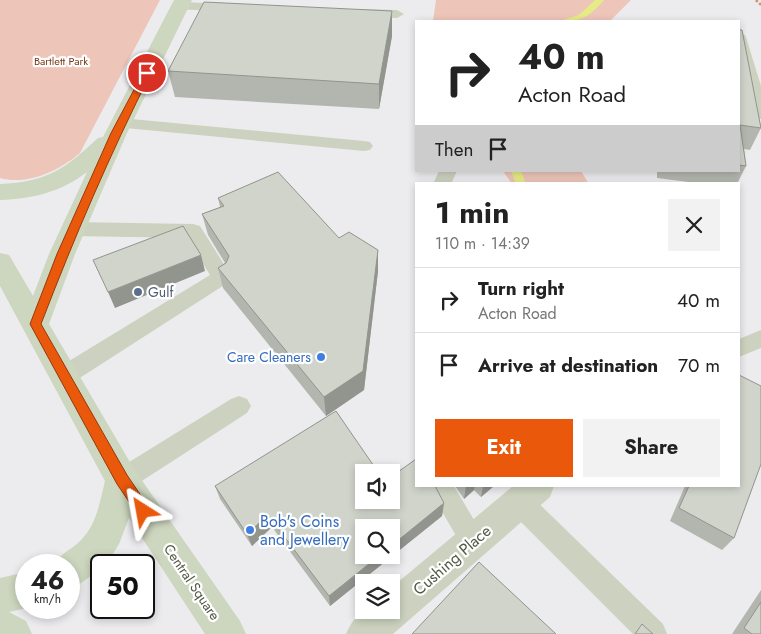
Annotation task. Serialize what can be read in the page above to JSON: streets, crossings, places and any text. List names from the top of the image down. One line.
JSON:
{"streets":{"main road":["Central Square"],"street":["Cushing Place"]},"parks":["Bartlett Park"],"places":["Gulf","Care Cleaners","Bob's Coins and Jewellery"],"page":{"turn":["40 m","Acton Road"],"then":"Then","heading":["1 min","110 m · 14:39"],"list":[{"name":"Turn right","note":"Acton Road","value":"40 m"},{"name":"Arrive at destination","value":"70 m"}],"buttons":["Exit","Share"],"speed":"46 km/h","limit":"50"}}
